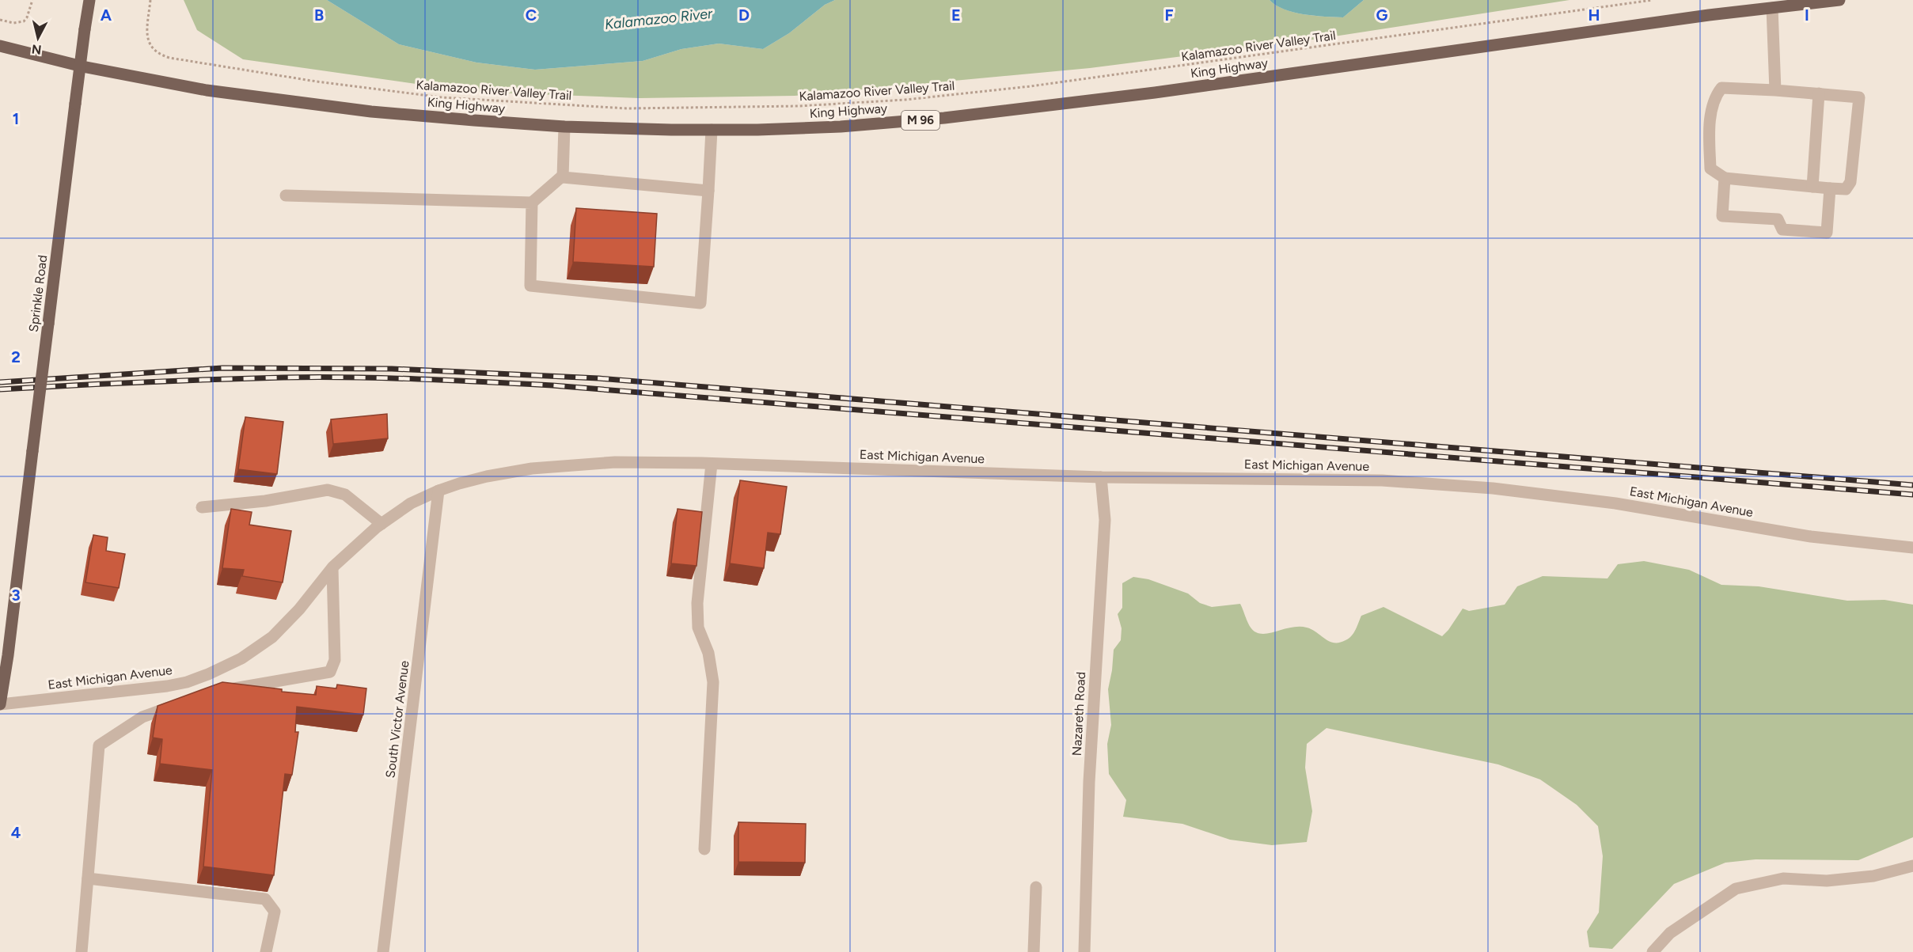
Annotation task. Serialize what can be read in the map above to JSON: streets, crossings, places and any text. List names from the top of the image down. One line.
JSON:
{"streets":{"main road":["King Highway","M 96","Sprinkle Road"],"street":["East Michigan Avenue","Nazareth Road","South Victor Avenue"],"path":["Kalamazoo River Valley Trail"]},"crossings":[["Sprinkle Road","East Michigan Avenue"],["East Michigan Avenue","Nazareth Road"],["East Michigan Avenue","South Victor Avenue"]],"water":["Kalamazoo River"],"north":"bottom","grid":{"columns":["A","B","C","D","E","F","G","H","I"],"rows":["1","2","3","4"]}}
